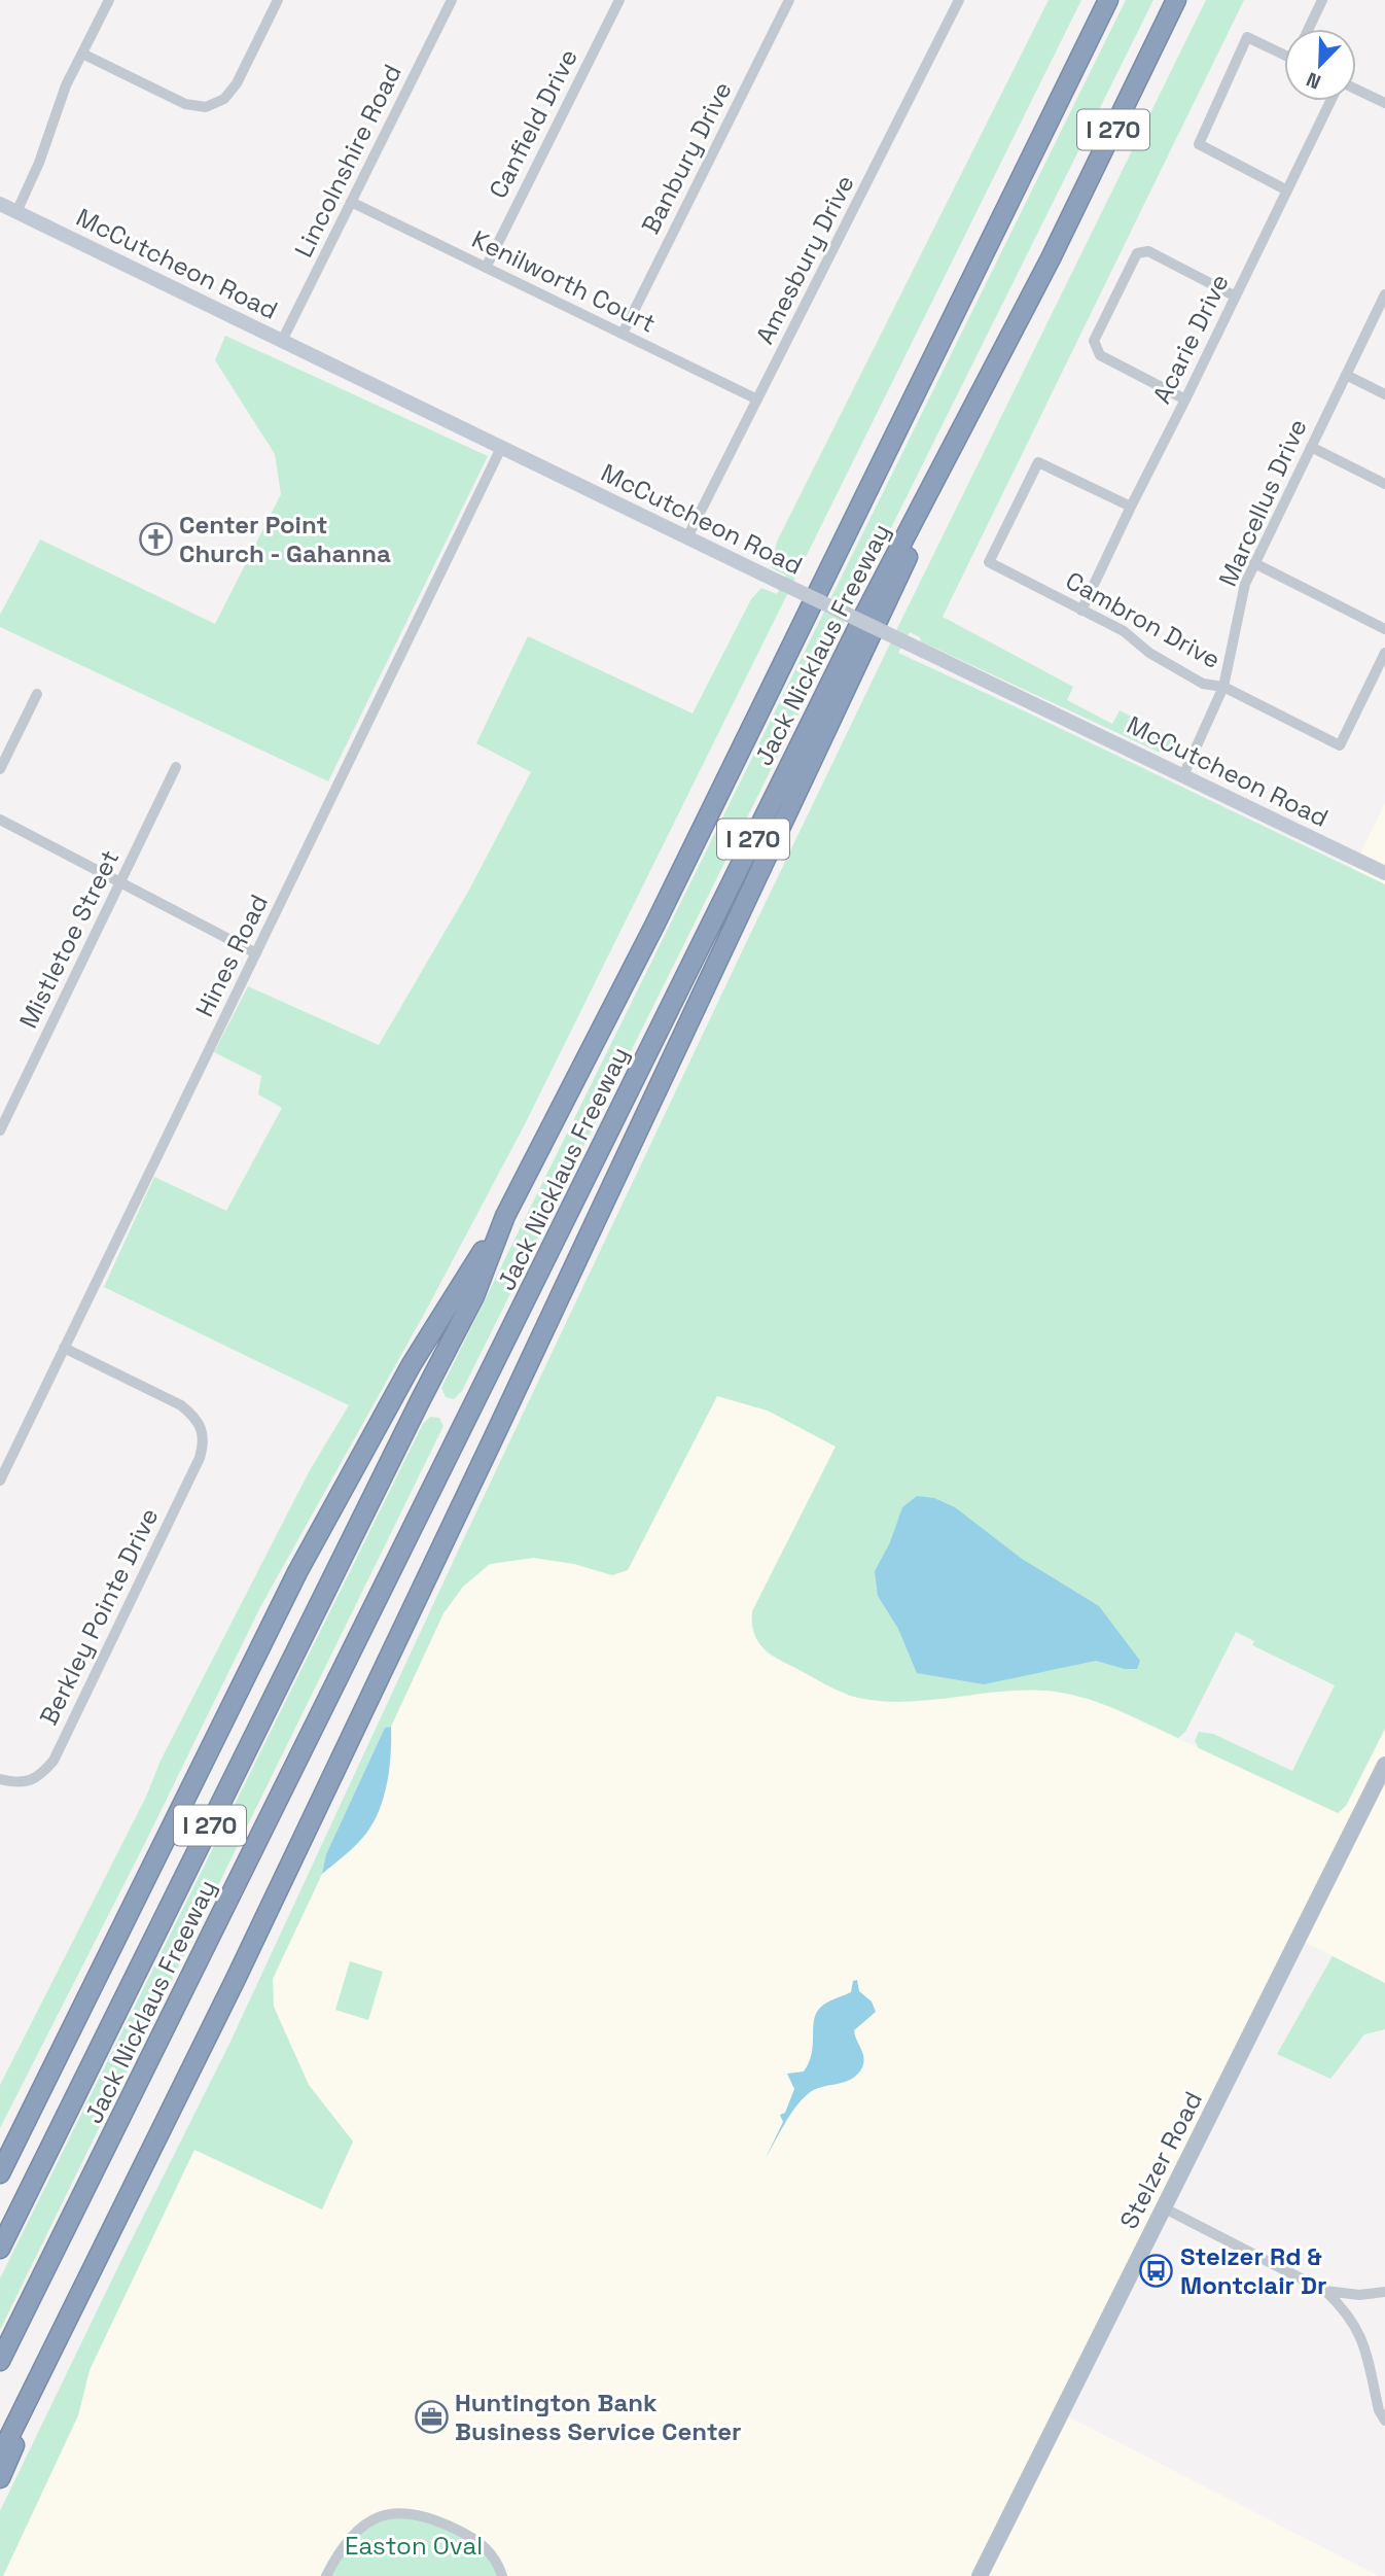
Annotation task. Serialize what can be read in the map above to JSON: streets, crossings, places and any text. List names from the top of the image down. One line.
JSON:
{"streets":{"highway":["I 270","Jack Nicklaus Freeway"],"main road":["McCutcheon Road","Stelzer Road"],"street":["Canfield Drive","Banbury Drive","Lincolnshire Road","Amesbury Drive","Kenilworth Court","Acarie Drive","Marcellus Drive","Cambron Drive","Mistletoe Street","Hines Road","Berkley Pointe Drive"]},"crossings":[["Canfield Drive","Kenilworth Court"],["Banbury Drive","Kenilworth Court"],["Lincolnshire Road","McCutcheon Road"],["Lincolnshire Road","Kenilworth Court"],["Amesbury Drive","McCutcheon Road"],["Amesbury Drive","Kenilworth Court"],["McCutcheon Road","Marcellus Drive"],["McCutcheon Road","Hines Road"],["Acarie Drive","Cambron Drive"],["Marcellus Drive","Cambron Drive"],["Hines Road","Berkley Pointe Drive"]],"parks":["Easton Oval"],"places":{"church":["Center Point Church - Gahanna"],"bus stop":["Stelzer Rd & Montclair Dr"],"office":["Huntington Bank Business Service Center"]},"north":"bottom left"}
